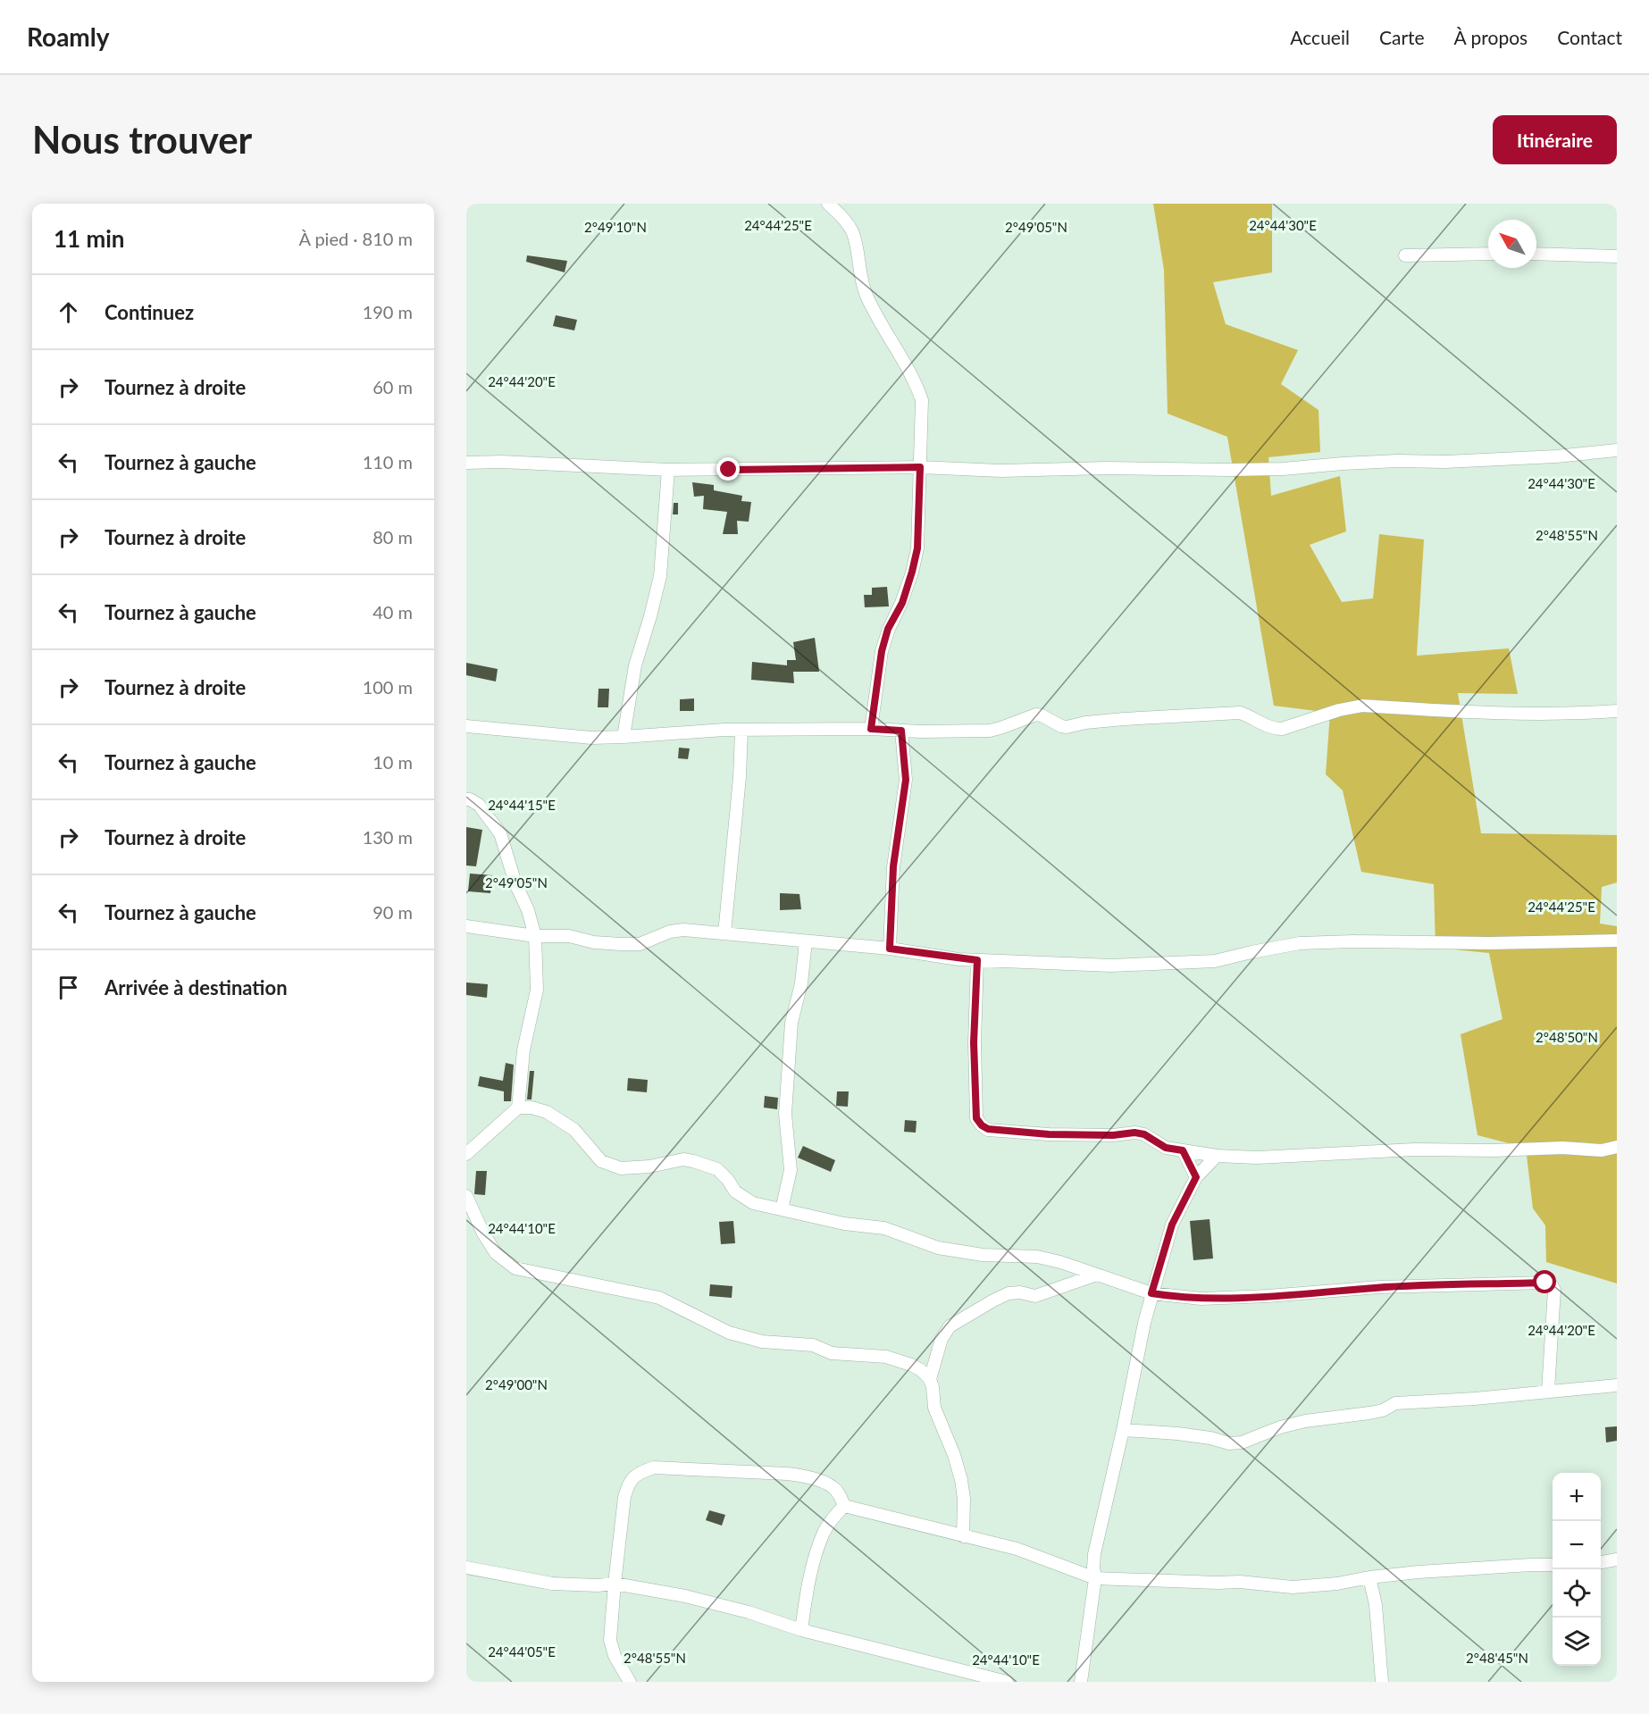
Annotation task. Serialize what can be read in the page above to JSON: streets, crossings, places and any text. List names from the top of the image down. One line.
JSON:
{"north":"top left","page":{"header":"Roamly","nav":["Accueil","Carte","À propos","Contact"],"buttons":"Itinéraire","title":"Nous trouver","heading":["11 min","À pied · 810 m"],"list":[["Continuez","190 m"],["Tournez à droite","60 m"],["Tournez à gauche","110 m"],["Tournez à droite","80 m"],["Tournez à gauche","40 m"],["Tournez à droite","100 m"],["Tournez à gauche","10 m"],["Tournez à droite","130 m"],["Tournez à gauche","90 m"],"Arrivée à destination"],"map_buttons":["+","−"]},"coordinates":["24°44'25\"E","24°44'30\"E","2°49'10\"N","2°49'05\"N","24°44'20\"E","2°48'55\"N","24°44'15\"E","2°48'50\"N","24°44'10\"E","2°49'00\"N","24°44'05\"E","2°48'45\"N"]}
